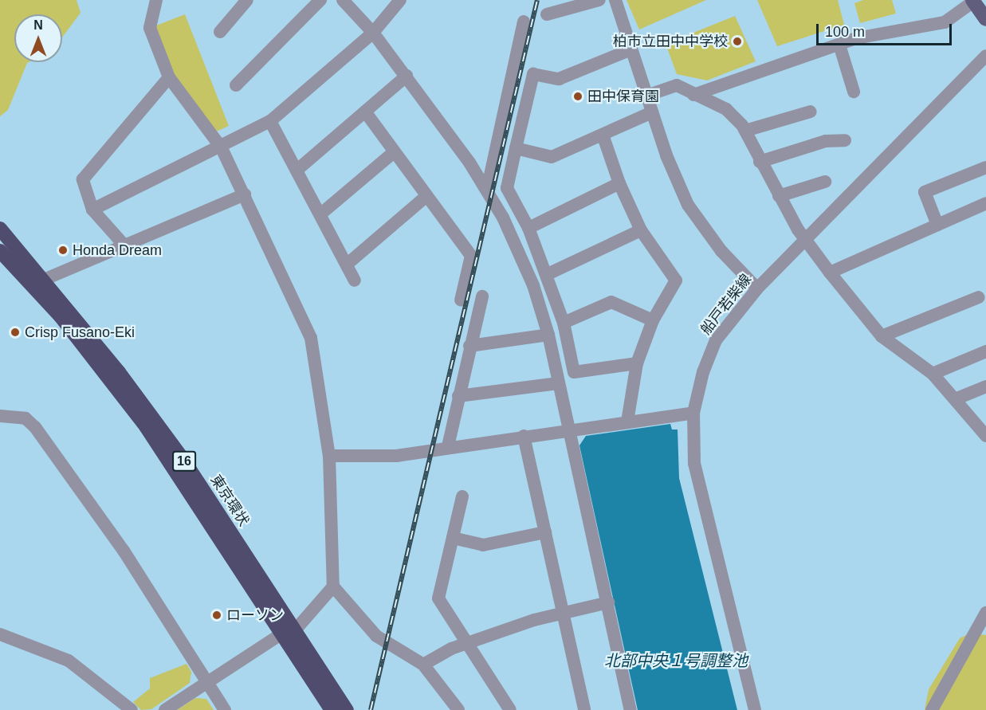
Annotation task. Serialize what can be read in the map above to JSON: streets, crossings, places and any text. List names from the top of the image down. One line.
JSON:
{"streets":{"highway":["16","東京環状"],"street":["船戸若柴線"]},"water":["北部中央１号調整池"],"places":["柏市立田中中学校","田中保育園","Honda Dream","Crisp Fusano-Eki","ローソン"],"scale_bar":"100 m","north":"top"}
